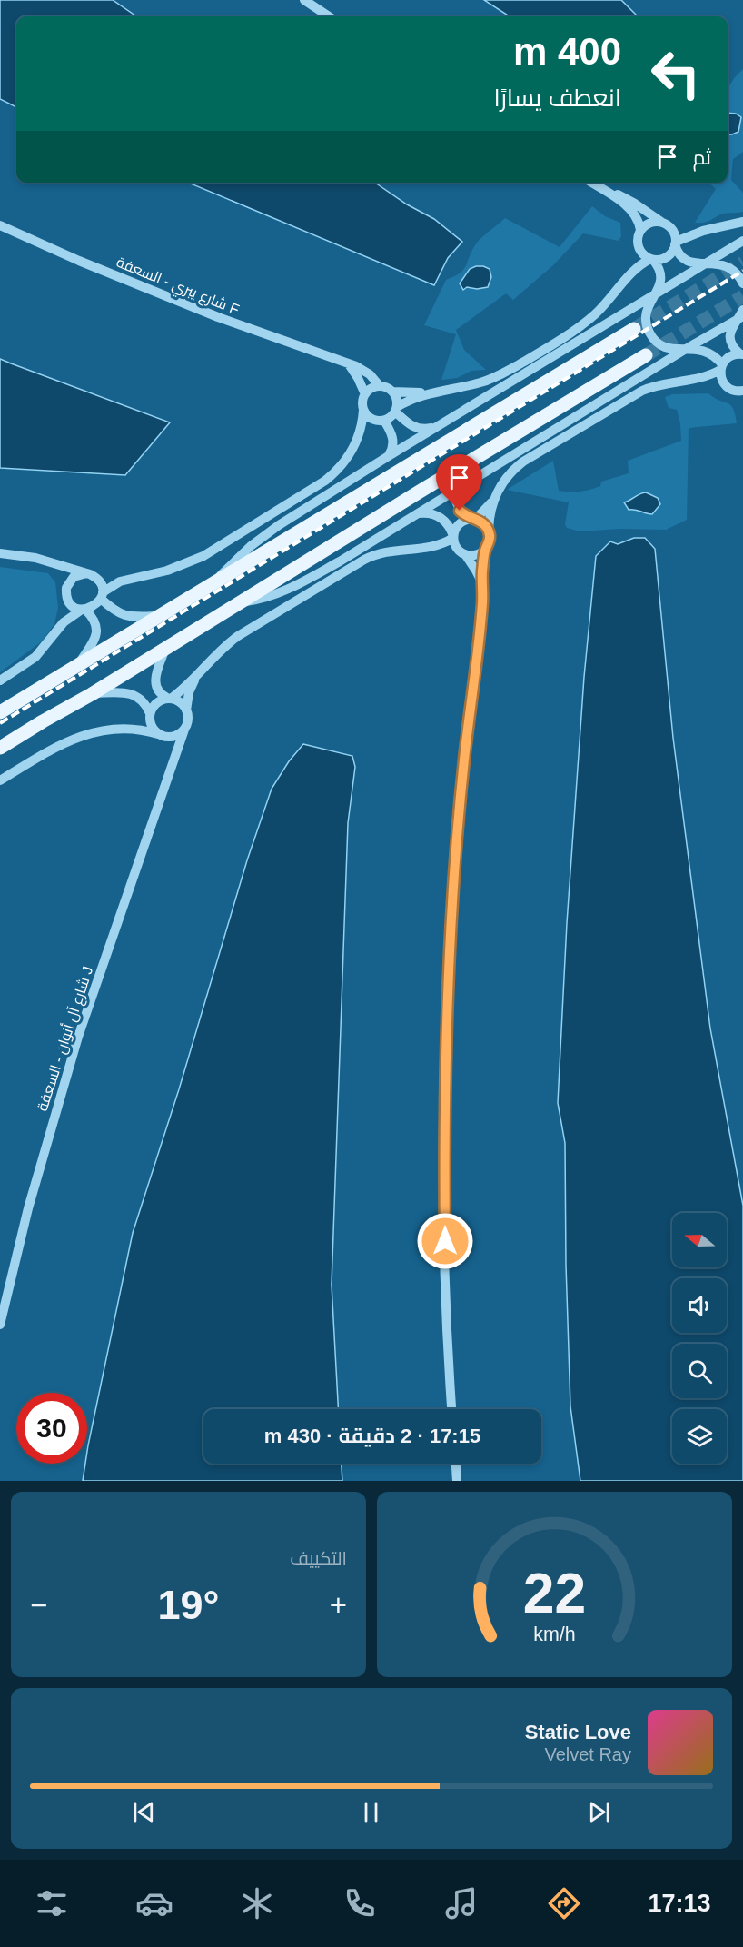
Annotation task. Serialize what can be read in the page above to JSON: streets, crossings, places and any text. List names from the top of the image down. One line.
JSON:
{"streets":{"street":["شارع يبري - السعفة F","شارع آل أنوان - السعفة J"]},"north":"left","page":{"turn":["400 m","انعطف يسارًا"],"then":"ثم","limit":"30","trip":"17:15 · 2 دقيقة · 430 m","tile":"التكييف","heat":["−","19°","+"],"song":["Static Love","Velvet Ray"],"tabs":"17:13","gauge":["22","km/h"]}}
